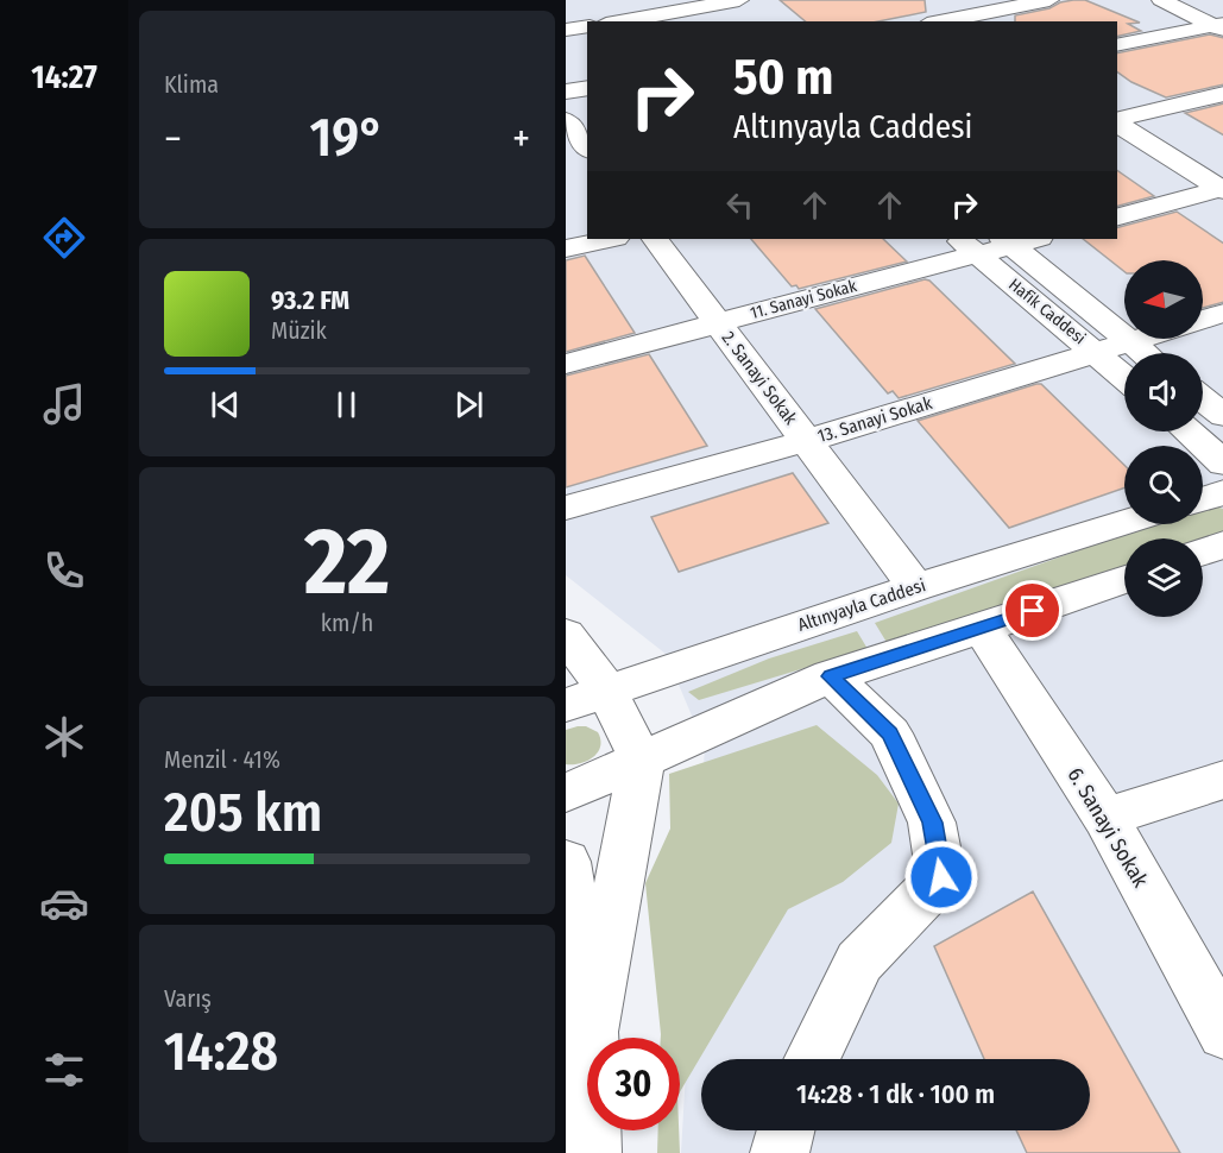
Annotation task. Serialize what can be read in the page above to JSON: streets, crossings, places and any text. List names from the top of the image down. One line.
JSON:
{"streets":{"street":["11. Sanayi Sokak","Hafik Caddesi","2. Sanayi Sokak","13. Sanayi Sokak","Altınyayla Caddesi","6. Sanayi Sokak"]},"crossings":[["11. Sanayi Sokak","Hafik Caddesi"],["11. Sanayi Sokak","2. Sanayi Sokak"],["Hafik Caddesi","13. Sanayi Sokak"],["2. Sanayi Sokak","13. Sanayi Sokak"],["2. Sanayi Sokak","Altınyayla Caddesi"]],"north":"left","page":{"tabs":"14:27","tile":["Klima",["22","km/h"],["Menzil · 41%","205 km"],["Varış","14:28"]],"turn":["50 m","Altınyayla Caddesi"],"heat":["−","19°","+"],"song":["93.2 FM","Müzik"],"limit":"30","trip":"14:28 · 1 dk · 100 m"}}
